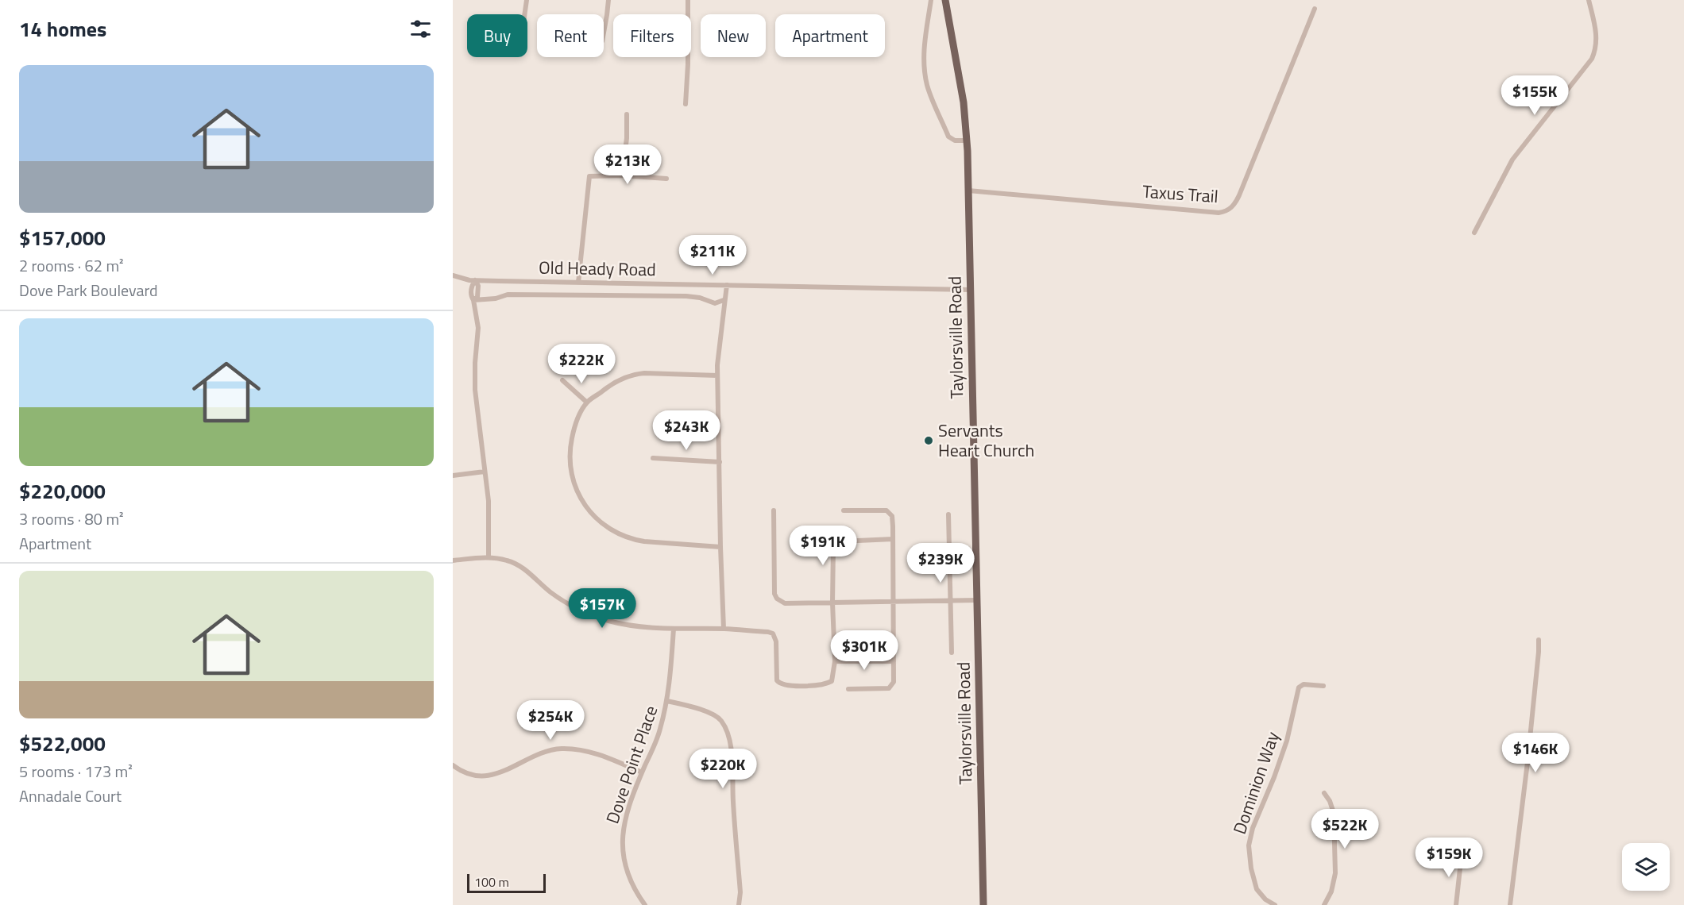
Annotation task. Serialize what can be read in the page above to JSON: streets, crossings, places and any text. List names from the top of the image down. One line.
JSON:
{"streets":{"main road":["Taylorsville Road"],"street":["Taxus Trail","Old Heady Road","Dove Point Place","Dominion Way"]},"crossings":[["Taxus Trail","Taylorsville Road"],["Old Heady Road","Taylorsville Road"]],"places":["Servants Heart Church"],"scale_bar":"100 m","page":{"heading":"14 homes","chip":["Buy","Rent","Filters","New","Apartment"],"list":[{"name":"$157,000","note":"2 rooms · 62 m² · Dove Park Boulevard"},{"name":"$220,000","note":"3 rooms · 80 m² · Apartment"},{"name":"$522,000","note":"5 rooms · 173 m² · Annadale Court"}],"price":["$155K","$213K","$211K","$222K","$243K","$191K","$239K","$157K","$301K","$254K","$146K","$220K","$522K","$159K"],"scale":"100 m"}}
